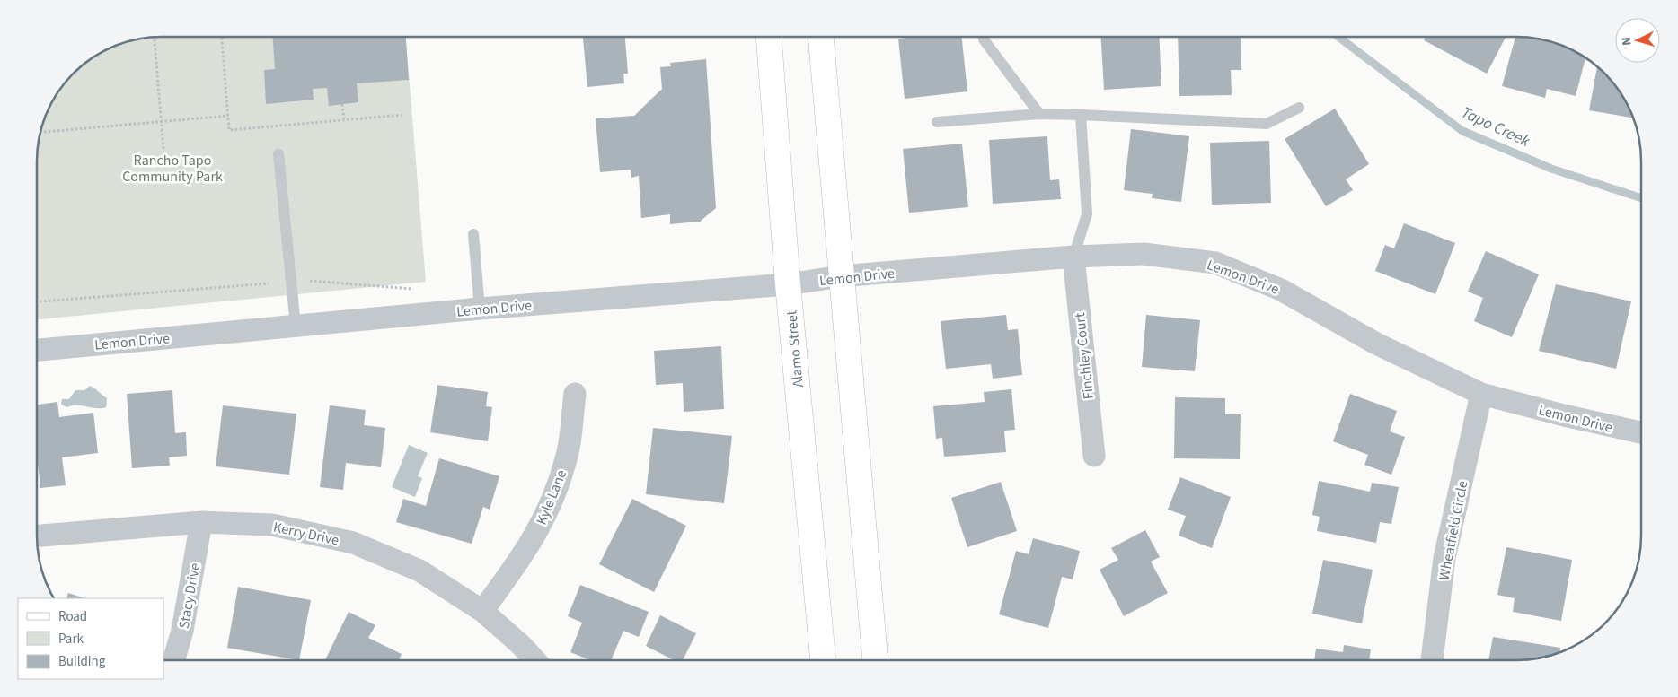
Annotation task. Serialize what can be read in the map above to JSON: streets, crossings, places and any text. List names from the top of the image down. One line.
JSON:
{"streets":{"main road":["Alamo Street"],"street":["Lemon Drive","Finchley Court","Kyle Lane","Wheatfield Circle","Kerry Drive","Stacy Drive"]},"crossings":[["Lemon Drive","Alamo Street"],["Lemon Drive","Finchley Court"],["Lemon Drive","Wheatfield Circle"],["Kyle Lane","Kerry Drive"],["Kerry Drive","Stacy Drive"]],"water":["Tapo Creek"],"parks":["Rancho Tapo Community Park"],"legend":["Road","Park","Building"],"north":"left"}
